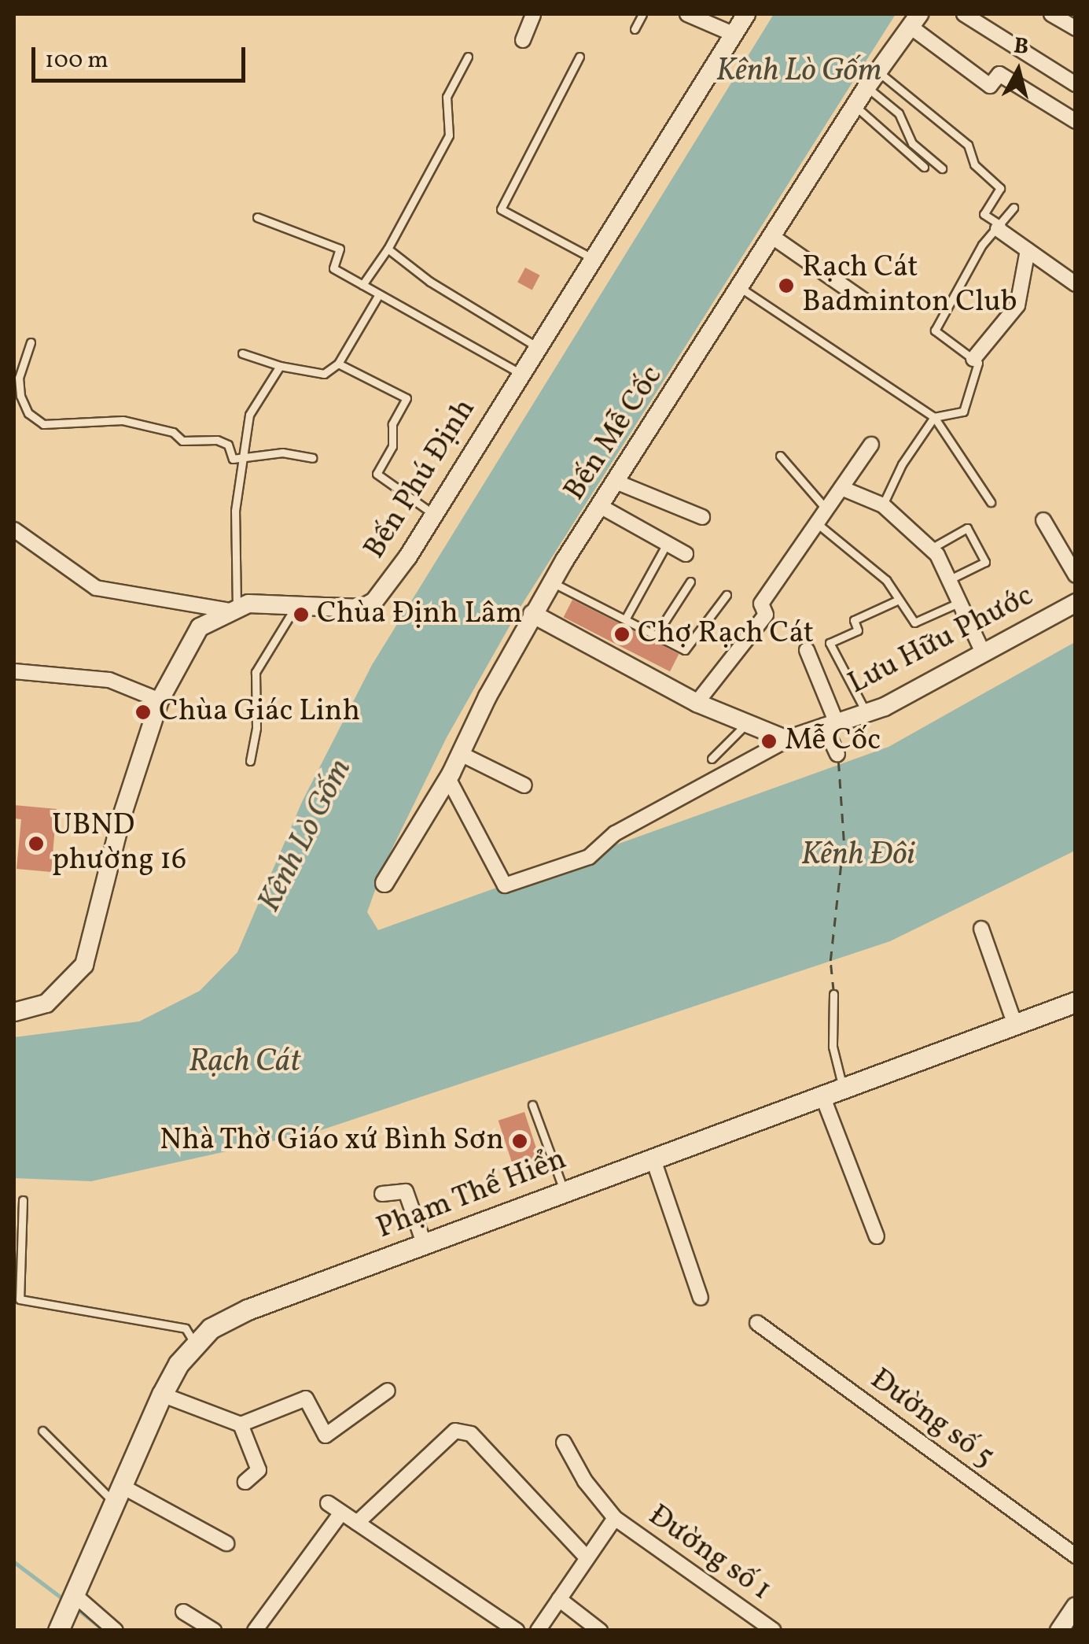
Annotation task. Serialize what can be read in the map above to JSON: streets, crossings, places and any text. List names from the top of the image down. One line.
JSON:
{"streets":{"main road":["Phạm Thế Hiển"],"street":["Bến Mễ Cốc","Bến Phú Định","Lưu Hữu Phước","Đường số 5","Đường số 1"]},"crossings":[["Bến Mễ Cốc","Lưu Hữu Phước"]],"water":["Kênh Lò Gốm","Kênh Đôi","Rạch Cát"],"places":["Rạch Cát Badminton Club","Chùa Định Lâm","Chợ Rạch Cát","Chùa Giác Linh","Mễ Cốc","UBND phường 16","Nhà Thờ Giáo xứ Bình Sơn"],"scale_bar":"100 m","north":"top"}
